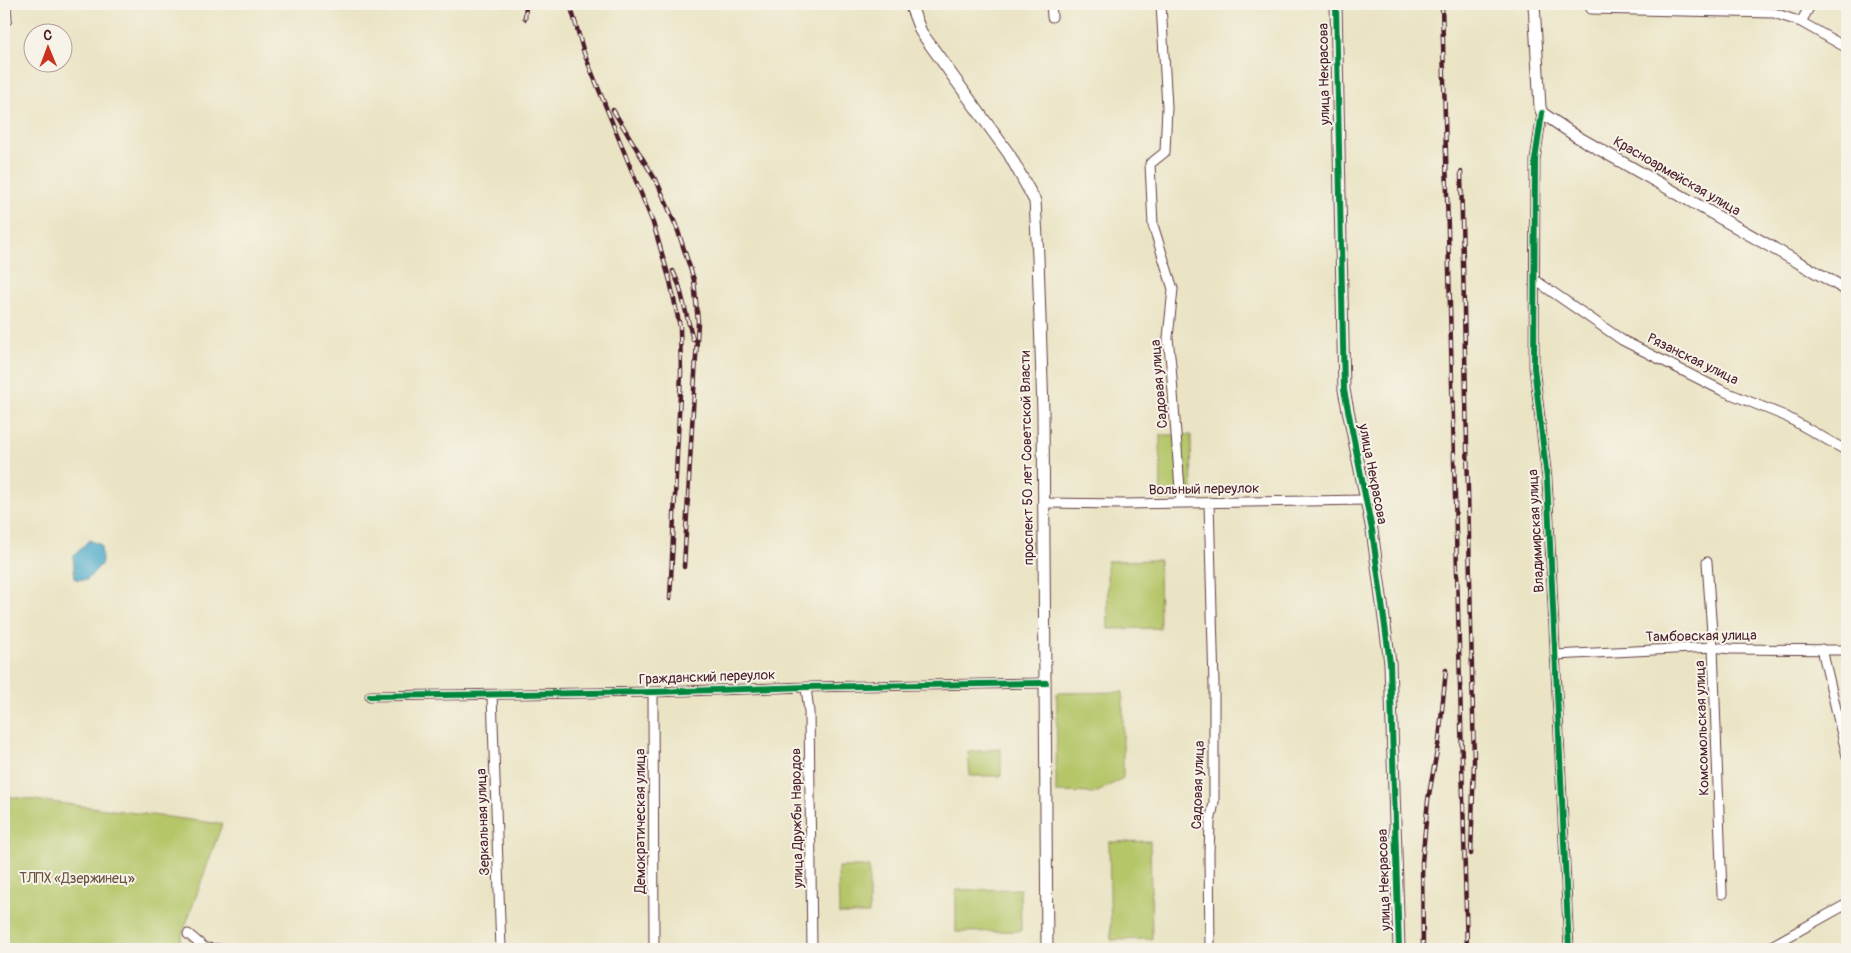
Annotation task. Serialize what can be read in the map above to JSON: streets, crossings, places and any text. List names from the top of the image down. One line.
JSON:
{"streets":{"street":["улица Некрасова","Красноармейская улица","Рязанская улица","Садовая улица","проспект 50 лет Советской Власти","Вольный переулок","Владимирская улица","Тамбовская улица","Гражданский переулок","Комсомольская улица","улица Дружбы Народов","Демократическая улица","Зеркальная улица"]},"crossings":[["улица Некрасова","Вольный переулок"],["Красноармейская улица","Владимирская улица"],["Рязанская улица","Владимирская улица"],["Садовая улица","Вольный переулок"],["проспект 50 лет Советской Власти","Вольный переулок"],["проспект 50 лет Советской Власти","Гражданский переулок"],["Владимирская улица","Тамбовская улица"],["Тамбовская улица","Комсомольская улица"],["Гражданский переулок","улица Дружбы Народов"],["Гражданский переулок","Демократическая улица"],["Гражданский переулок","Зеркальная улица"]],"parks":["ТЛПХ «Дзержинец»"],"north":"top"}
